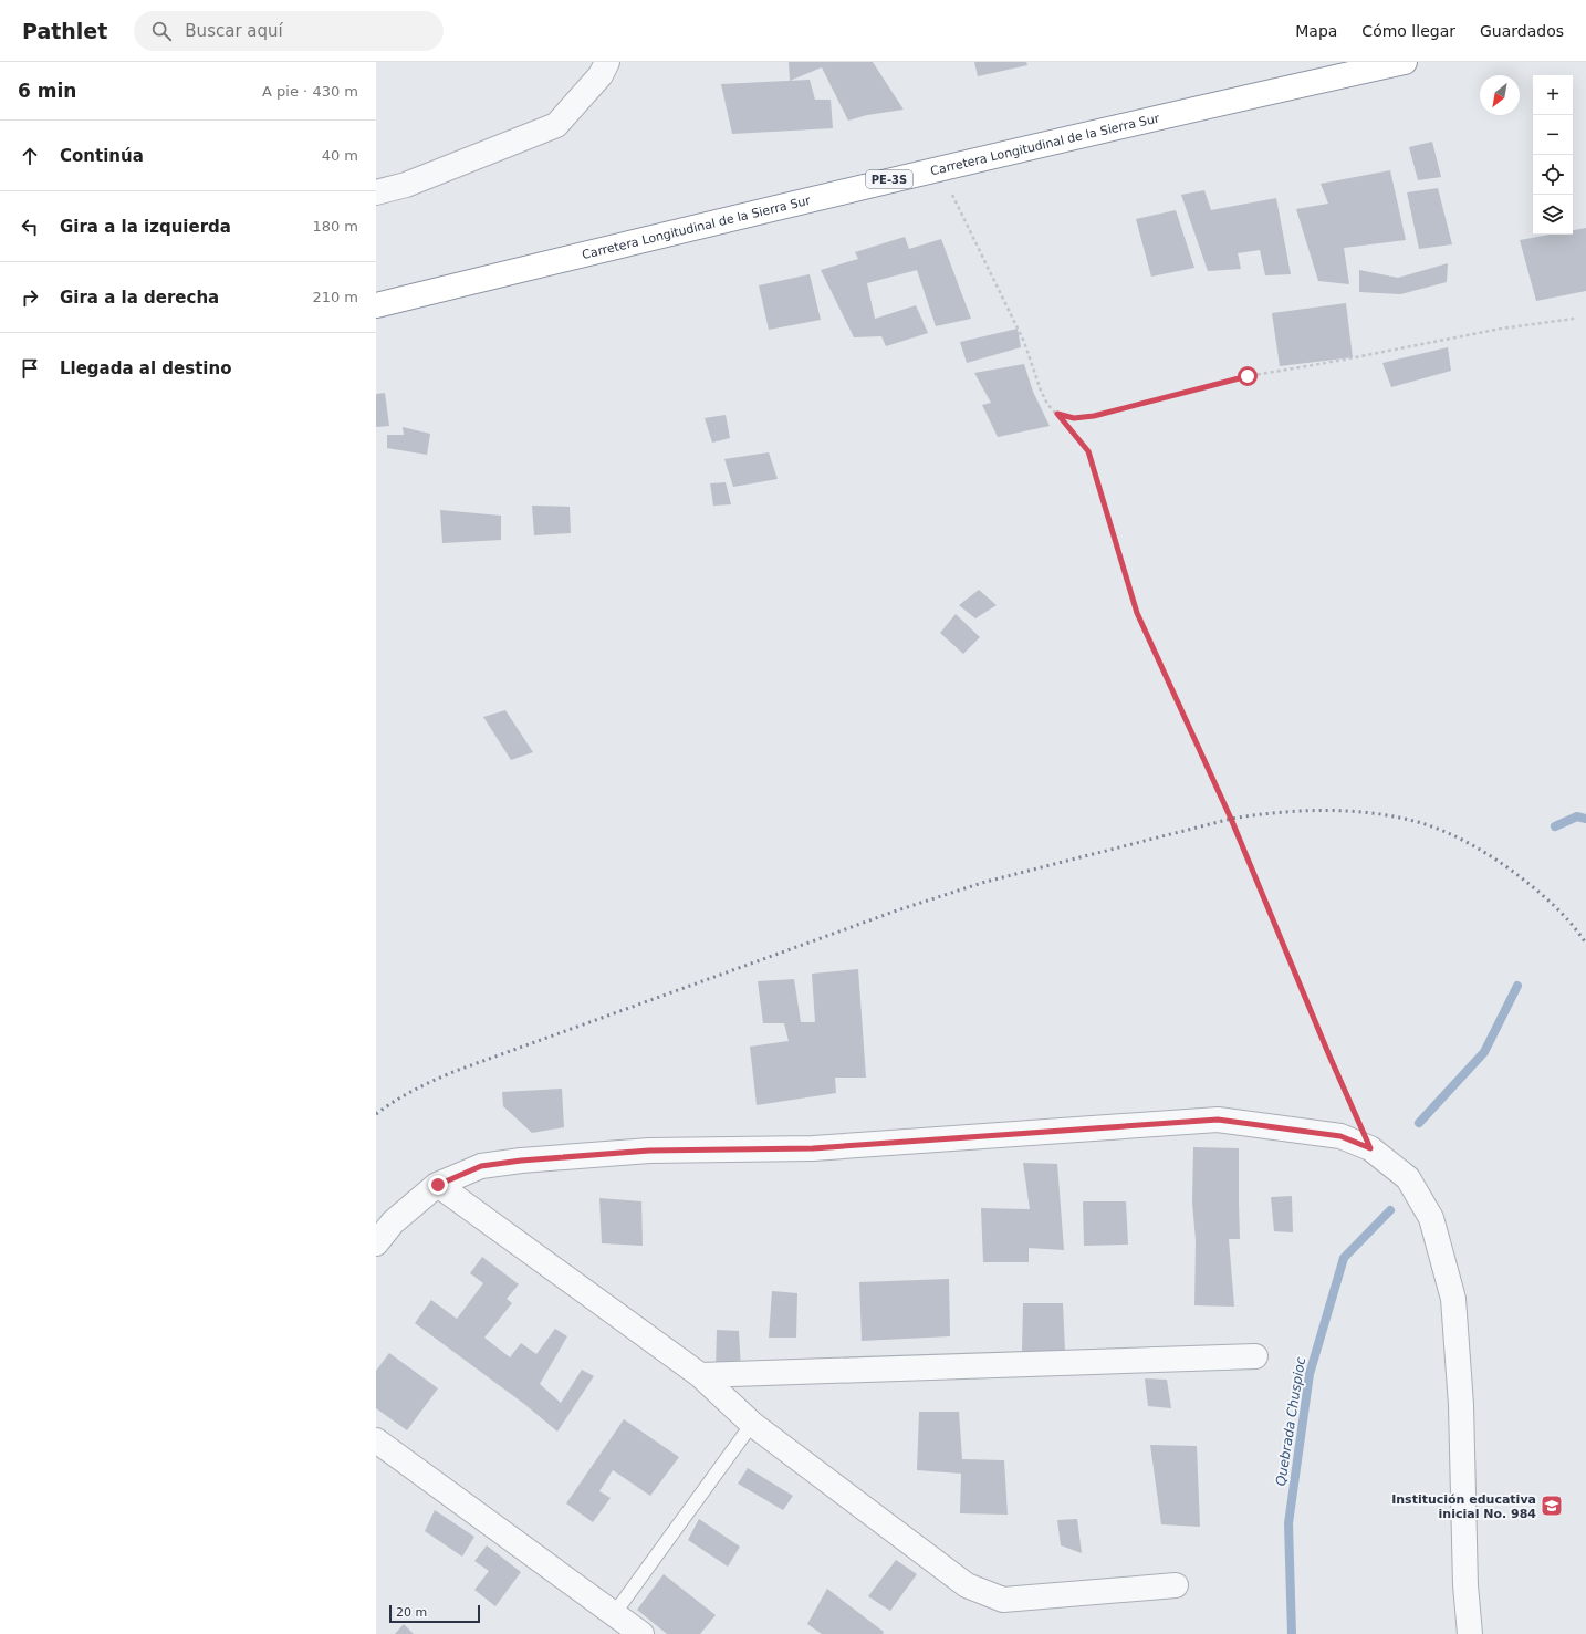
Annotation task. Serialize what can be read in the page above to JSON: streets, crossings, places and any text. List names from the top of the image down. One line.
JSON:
{"streets":{"highway":["Carretera Longitudinal de la Sierra Sur","PE-3S"]},"water":["Quebrada Chuspioc"],"places":{"school or university":["Institución educativa inicial No. 984"]},"scale_bar":"20 m","north":"bottom left","page":{"header":"Pathlet","search":"Buscar aquí","nav":["Mapa","Cómo llegar","Guardados"],"heading":["6 min","A pie · 430 m"],"map_buttons":["+","−"],"list":[["Continúa","40 m"],["Gira a la izquierda","180 m"],["Gira a la derecha","210 m"],"Llegada al destino"],"scale":"20 m"}}
